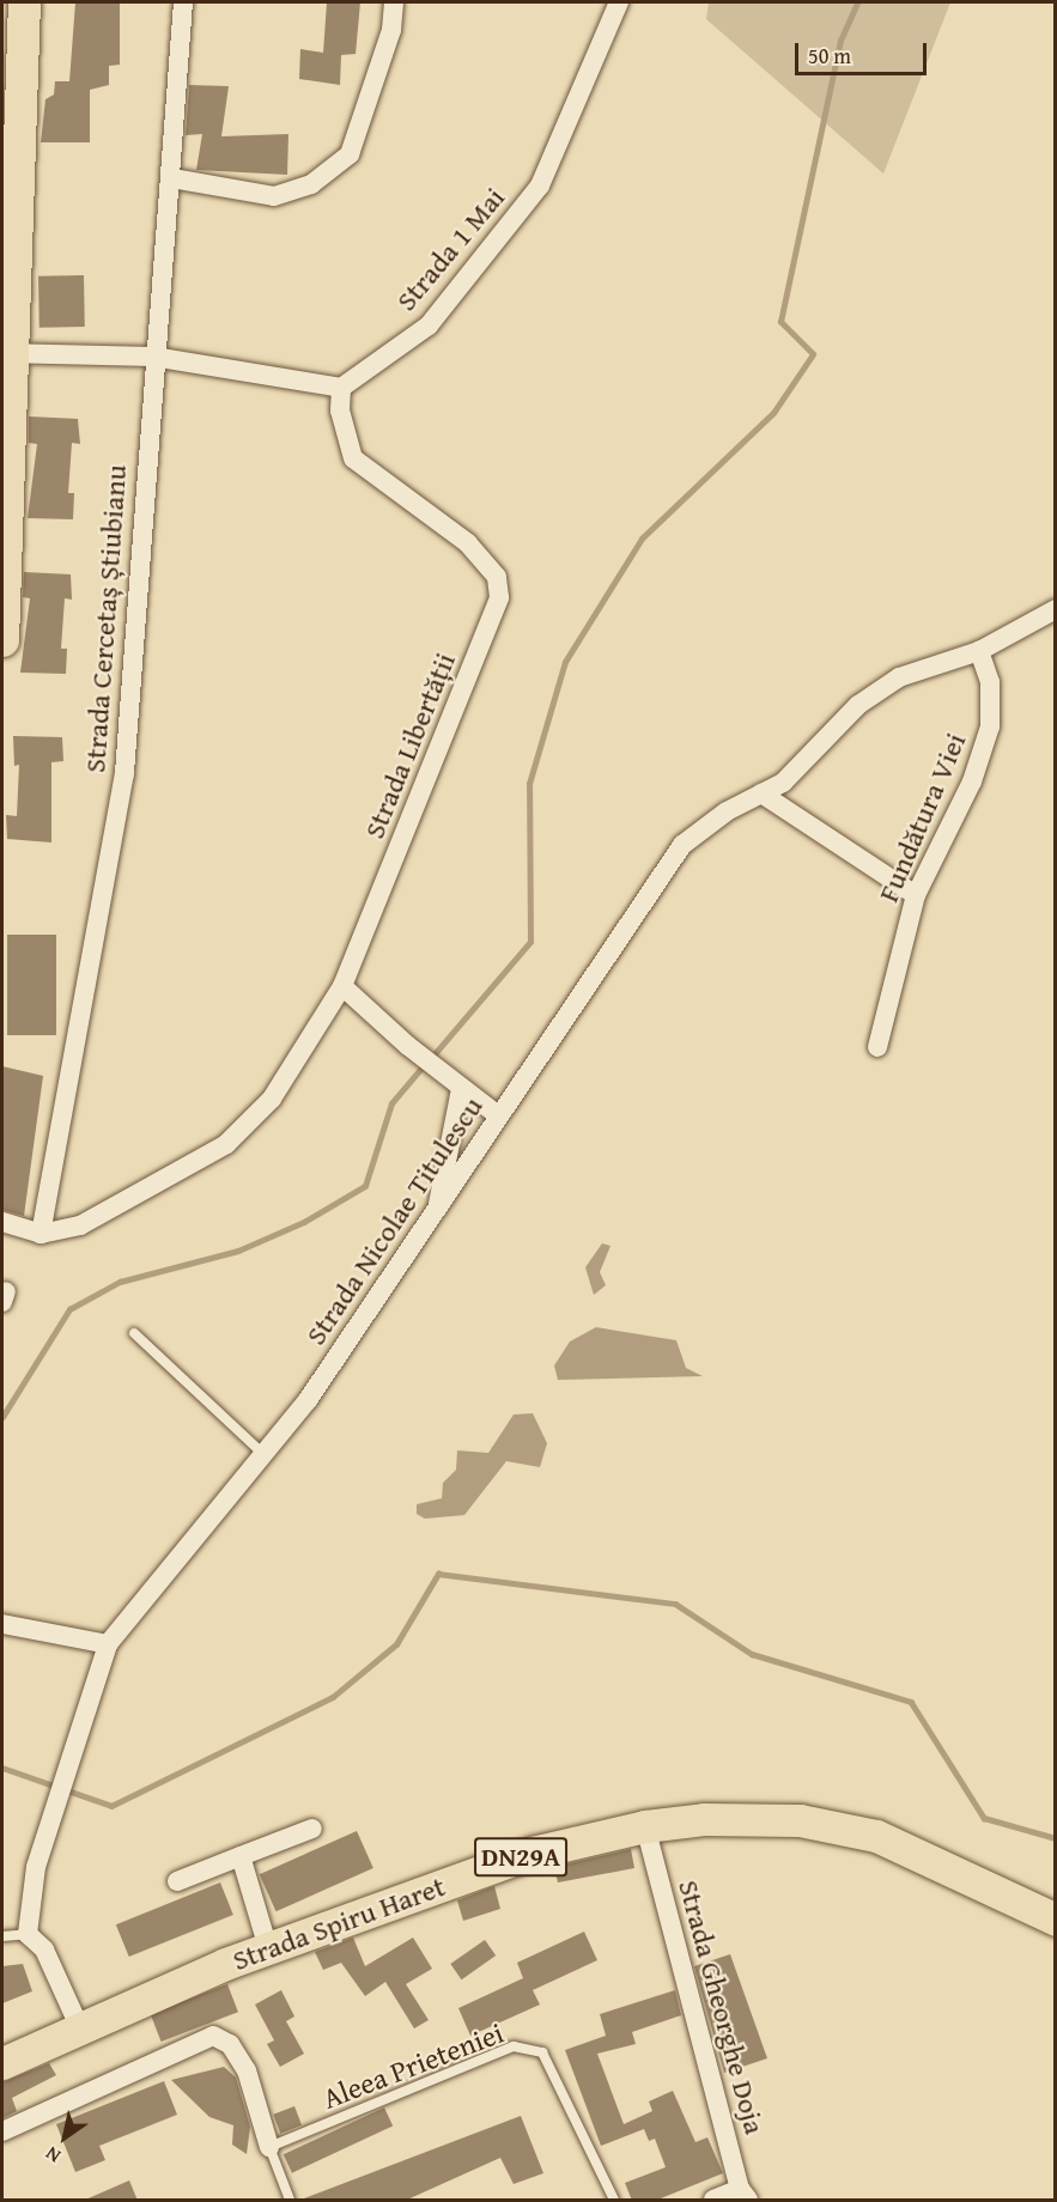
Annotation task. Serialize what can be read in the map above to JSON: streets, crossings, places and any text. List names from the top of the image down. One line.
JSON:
{"streets":{"main road":["DN29A","Strada Spiru Haret"],"street":["Strada 1 Mai","Strada Cercetaș Știubianu","Strada Libertății","Fundătura Viei","Strada Nicolae Titulescu","Strada Gheorghe Doja"],"lane":["Aleea Prieteniei"]},"crossings":[["Strada 1 Mai","Strada Libertății"],["Strada Cercetaș Știubianu","Strada Libertății"],["Fundătura Viei","Strada Nicolae Titulescu"],["Strada Spiru Haret","Strada Gheorghe Doja"]],"scale_bar":"50 m","north":"bottom left"}
